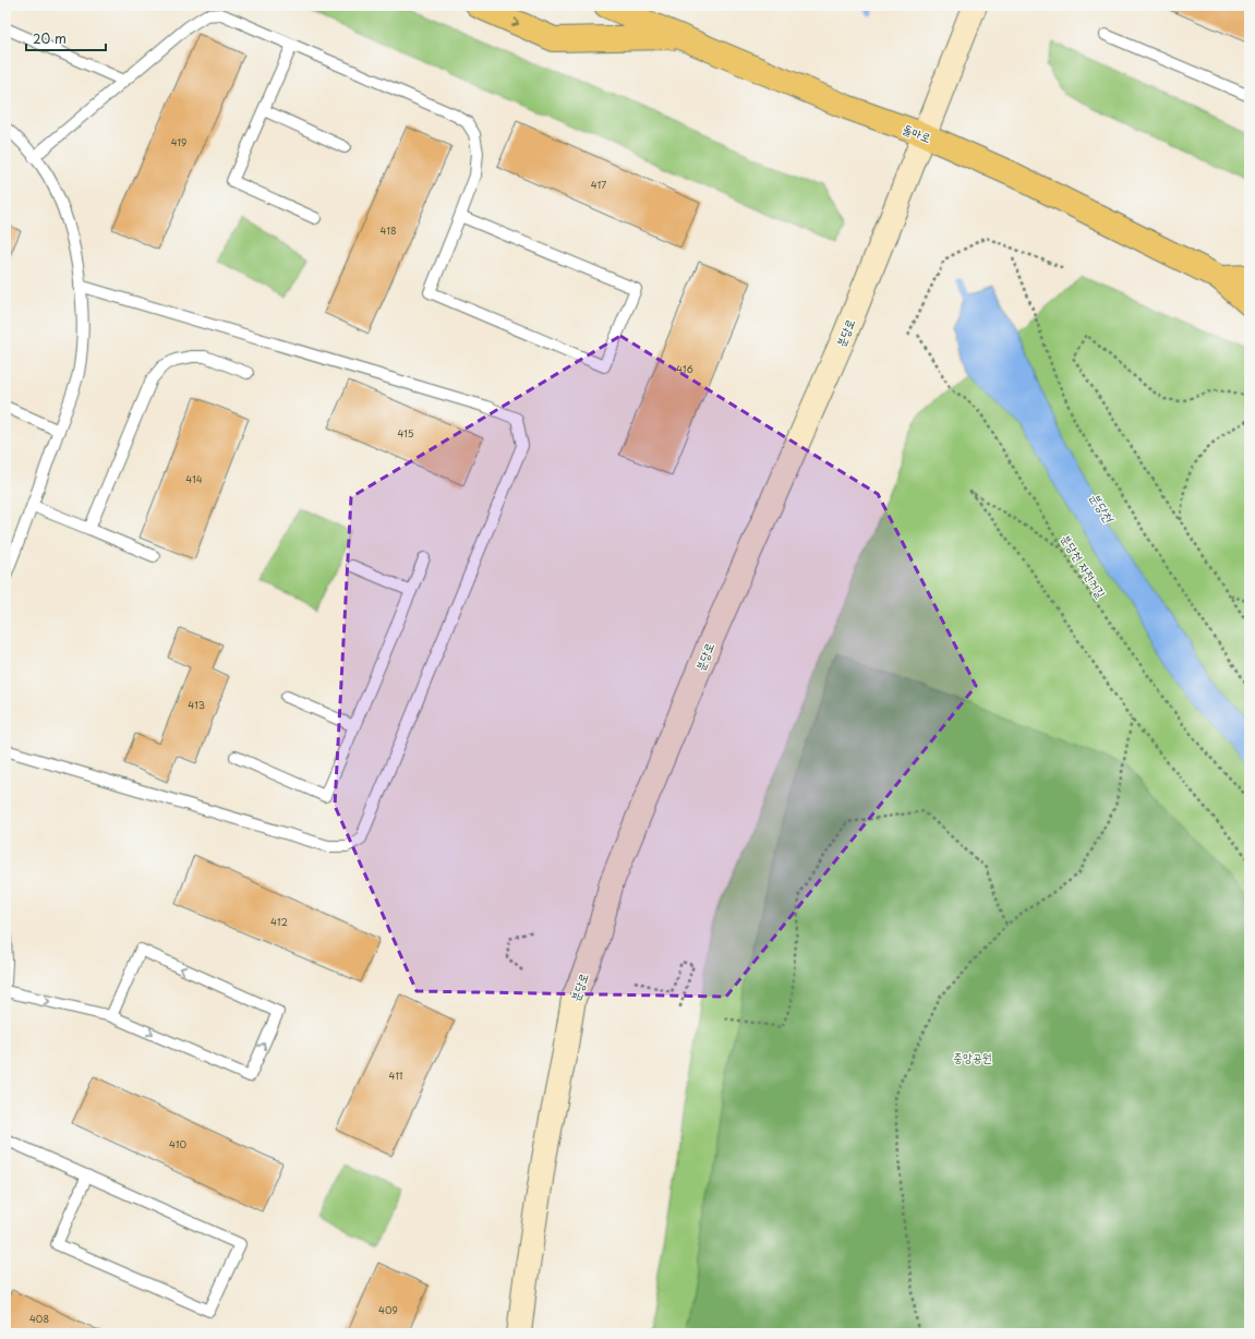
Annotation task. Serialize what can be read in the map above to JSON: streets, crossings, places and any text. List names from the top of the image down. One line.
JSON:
{"streets":{"main road":["돌마로","분당로"],"path":["분당천 자전거길"]},"crossings":[["돌마로","분당로"]],"water":["분당천"],"parks":["중앙공원"],"house_numbers":["419","417","418","416","415","414","413","412","411","410","409","408"],"scale_bar":"20 m"}
